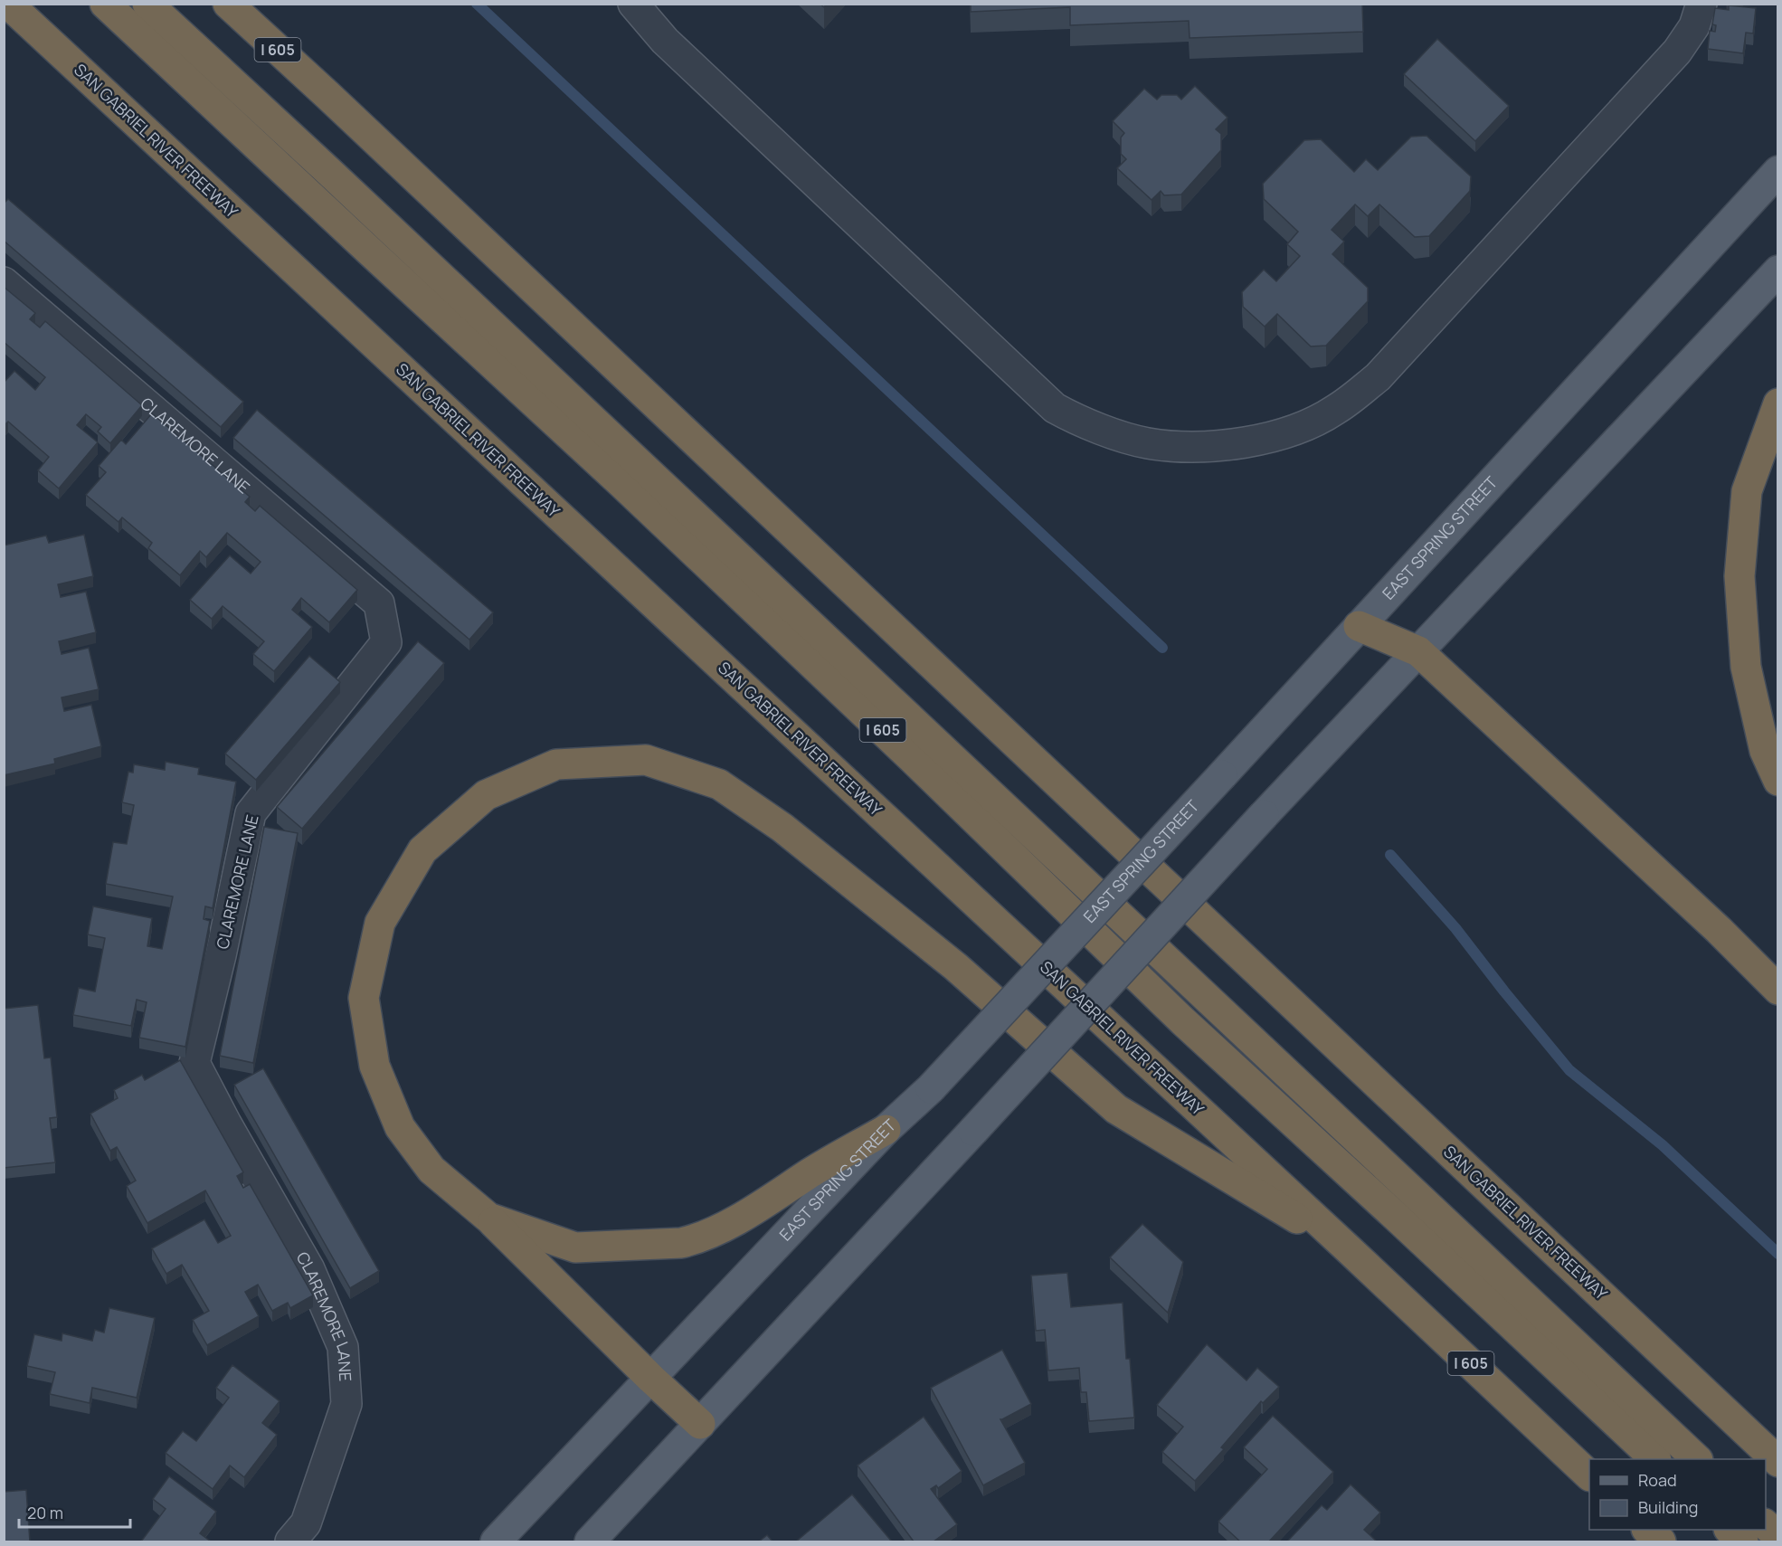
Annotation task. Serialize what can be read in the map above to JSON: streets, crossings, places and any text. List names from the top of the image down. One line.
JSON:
{"streets":{"highway":["I 605","SAN GABRIEL RIVER FREEWAY"],"main road":["EAST SPRING STREET"],"street":["CLAREMORE LANE"]},"legend":["Road","Building"],"scale_bar":"20 m"}
